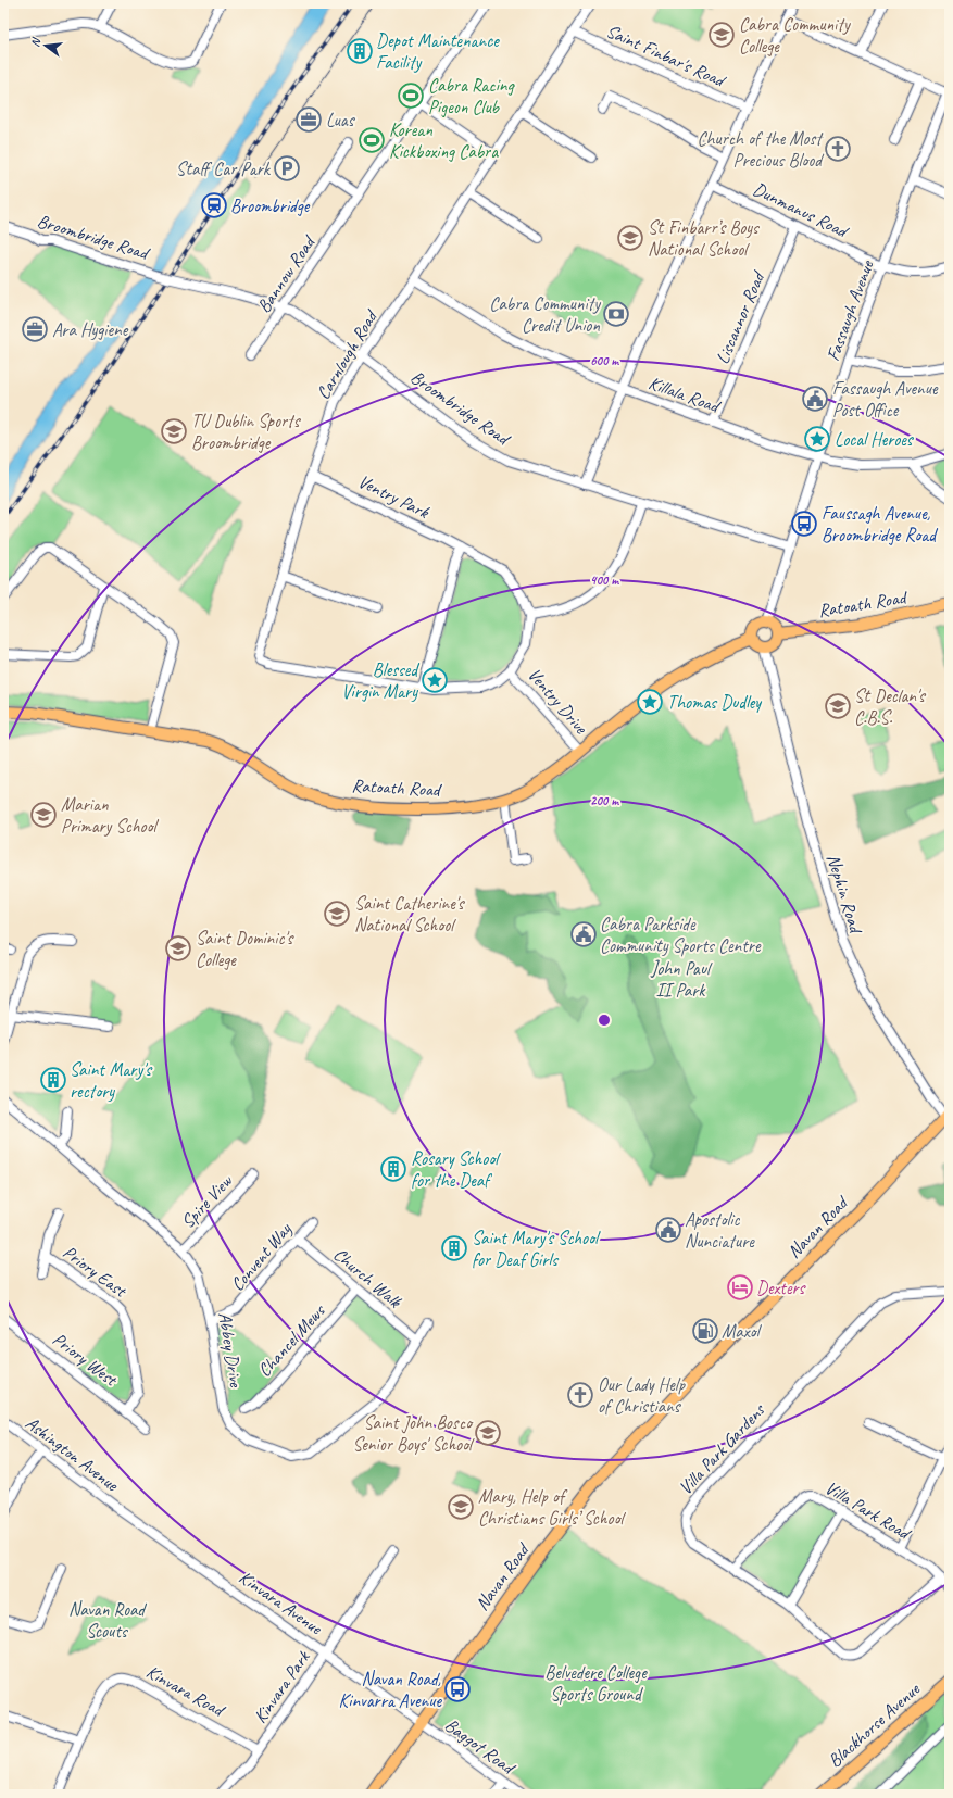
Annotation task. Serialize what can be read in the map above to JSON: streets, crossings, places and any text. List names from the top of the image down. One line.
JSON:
{"streets":{"main road":["Ratoath Road","Navan Road","Blackhorse Avenue"],"street":["Saint Finbar's Road","Dunmanus Road","Broombridge Road","Bannow Road","Fassaugh Avenue","Liscannor Road","Carnlough Road","Killala Road","Ventry Park","Ventry Drive","Nephin Road","Spire View","Convent Way","Priory East","Church Walk","Chancel Mews","Abbey Drive","Priory West","Villa Park Gardens","Ashington Avenue","Villa Park Road","Kinvara Avenue","Kinvara Park","Kinvara Road","Baggot Road"]},"crossings":[["Saint Finbar's Road","Carnlough Road"],["Dunmanus Road","Fassaugh Avenue"],["Dunmanus Road","Liscannor Road"],["Broombridge Road","Bannow Road"],["Broombridge Road","Fassaugh Avenue"],["Broombridge Road","Carnlough Road"],["Fassaugh Avenue","Killala Road"],["Fassaugh Avenue","Ratoath Road"],["Fassaugh Avenue","Nephin Road"],["Liscannor Road","Killala Road"],["Carnlough Road","Killala Road"],["Carnlough Road","Ventry Park"],["Ratoath Road","Ventry Drive"],["Ratoath Road","Nephin Road"],["Nephin Road","Navan Road"],["Spire View","Abbey Drive"],["Navan Road","Kinvara Avenue"],["Navan Road","Baggot Road"],["Convent Way","Church Walk"],["Convent Way","Abbey Drive"],["Priory East","Priory West"],["Church Walk","Chancel Mews"],["Church Walk","Abbey Drive"],["Villa Park Gardens","Villa Park Road"],["Ashington Avenue","Kinvara Avenue"],["Kinvara Avenue","Kinvara Park"],["Kinvara Avenue","Baggot Road"],["Kinvara Park","Kinvara Road"]],"parks":["John Paul II Park","Navan Road Scouts","Belvedere College Sports Ground"],"places":{"school or university":["Cabra Community College","St Finbarr’s Boys National School","TU Dublin Sports Broombridge","St Declan's C.B.S.","Marian Primary School","Saint Catherine's National School","Saint Dominic's College","Saint John Bosco Senior Boys' School","Mary, Help of Christians Girls’ School"],"building":["Depot Maintenance Facility","Saint Mary's rectory","Rosary School for the Deaf","Saint Mary's School for Deaf Girls"],"sports":["Cabra Racing Pigeon Club","Korean Kickboxing Cabra"],"office":["Luas","Ara Hygiene"],"church":["Church of the Most Precious Blood","Our Lady Help of Christians"],"parking":["Staff Car Park"],"station":["Broombridge"],"bank":["Cabra Community Credit Union"],"public building":["Fassaugh Avenue Post Office","Cabra Parkside Community Sports Centre","Apostolic Nunciature"],"place":["Local Heroes","Blessed Virgin Mary","Thomas Dudley"],"bus stop":["Faussagh Avenue, Broombridge Road","Navan Road, Kinvarra Avenue"],"hotel":["Dexters"],"fuel station":["Maxol"]},"north":"left","rings":["600 m","400 m","200 m"]}
